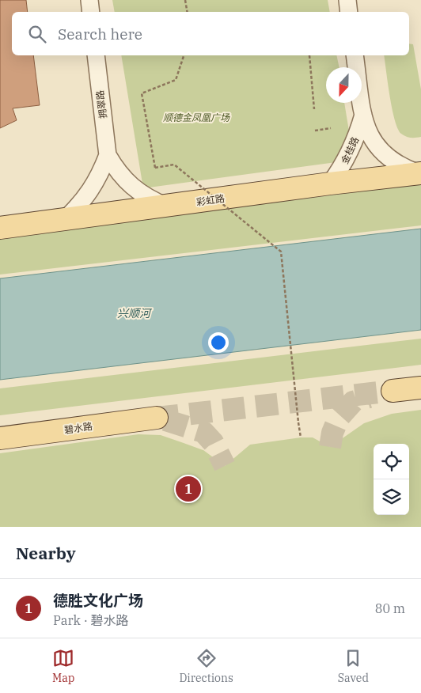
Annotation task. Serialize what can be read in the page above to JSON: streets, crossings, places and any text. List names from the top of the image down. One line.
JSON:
{"streets":{"main road":["彩虹路","碧水路"],"street":["拥翠路","金桂路"]},"crossings":[["拥翠路","彩虹路"],["金桂路","彩虹路"]],"water":["兴顺河"],"parks":["顺德金凤凰广场"],"north":"bottom","page":{"search":"Search here","pins":"1","heading":"Nearby","list":[{"mark":"1","name":"德胜文化广场","note":"Park · 碧水路","value":"80 m"}],"nav":["Map","Directions","Saved"]}}
